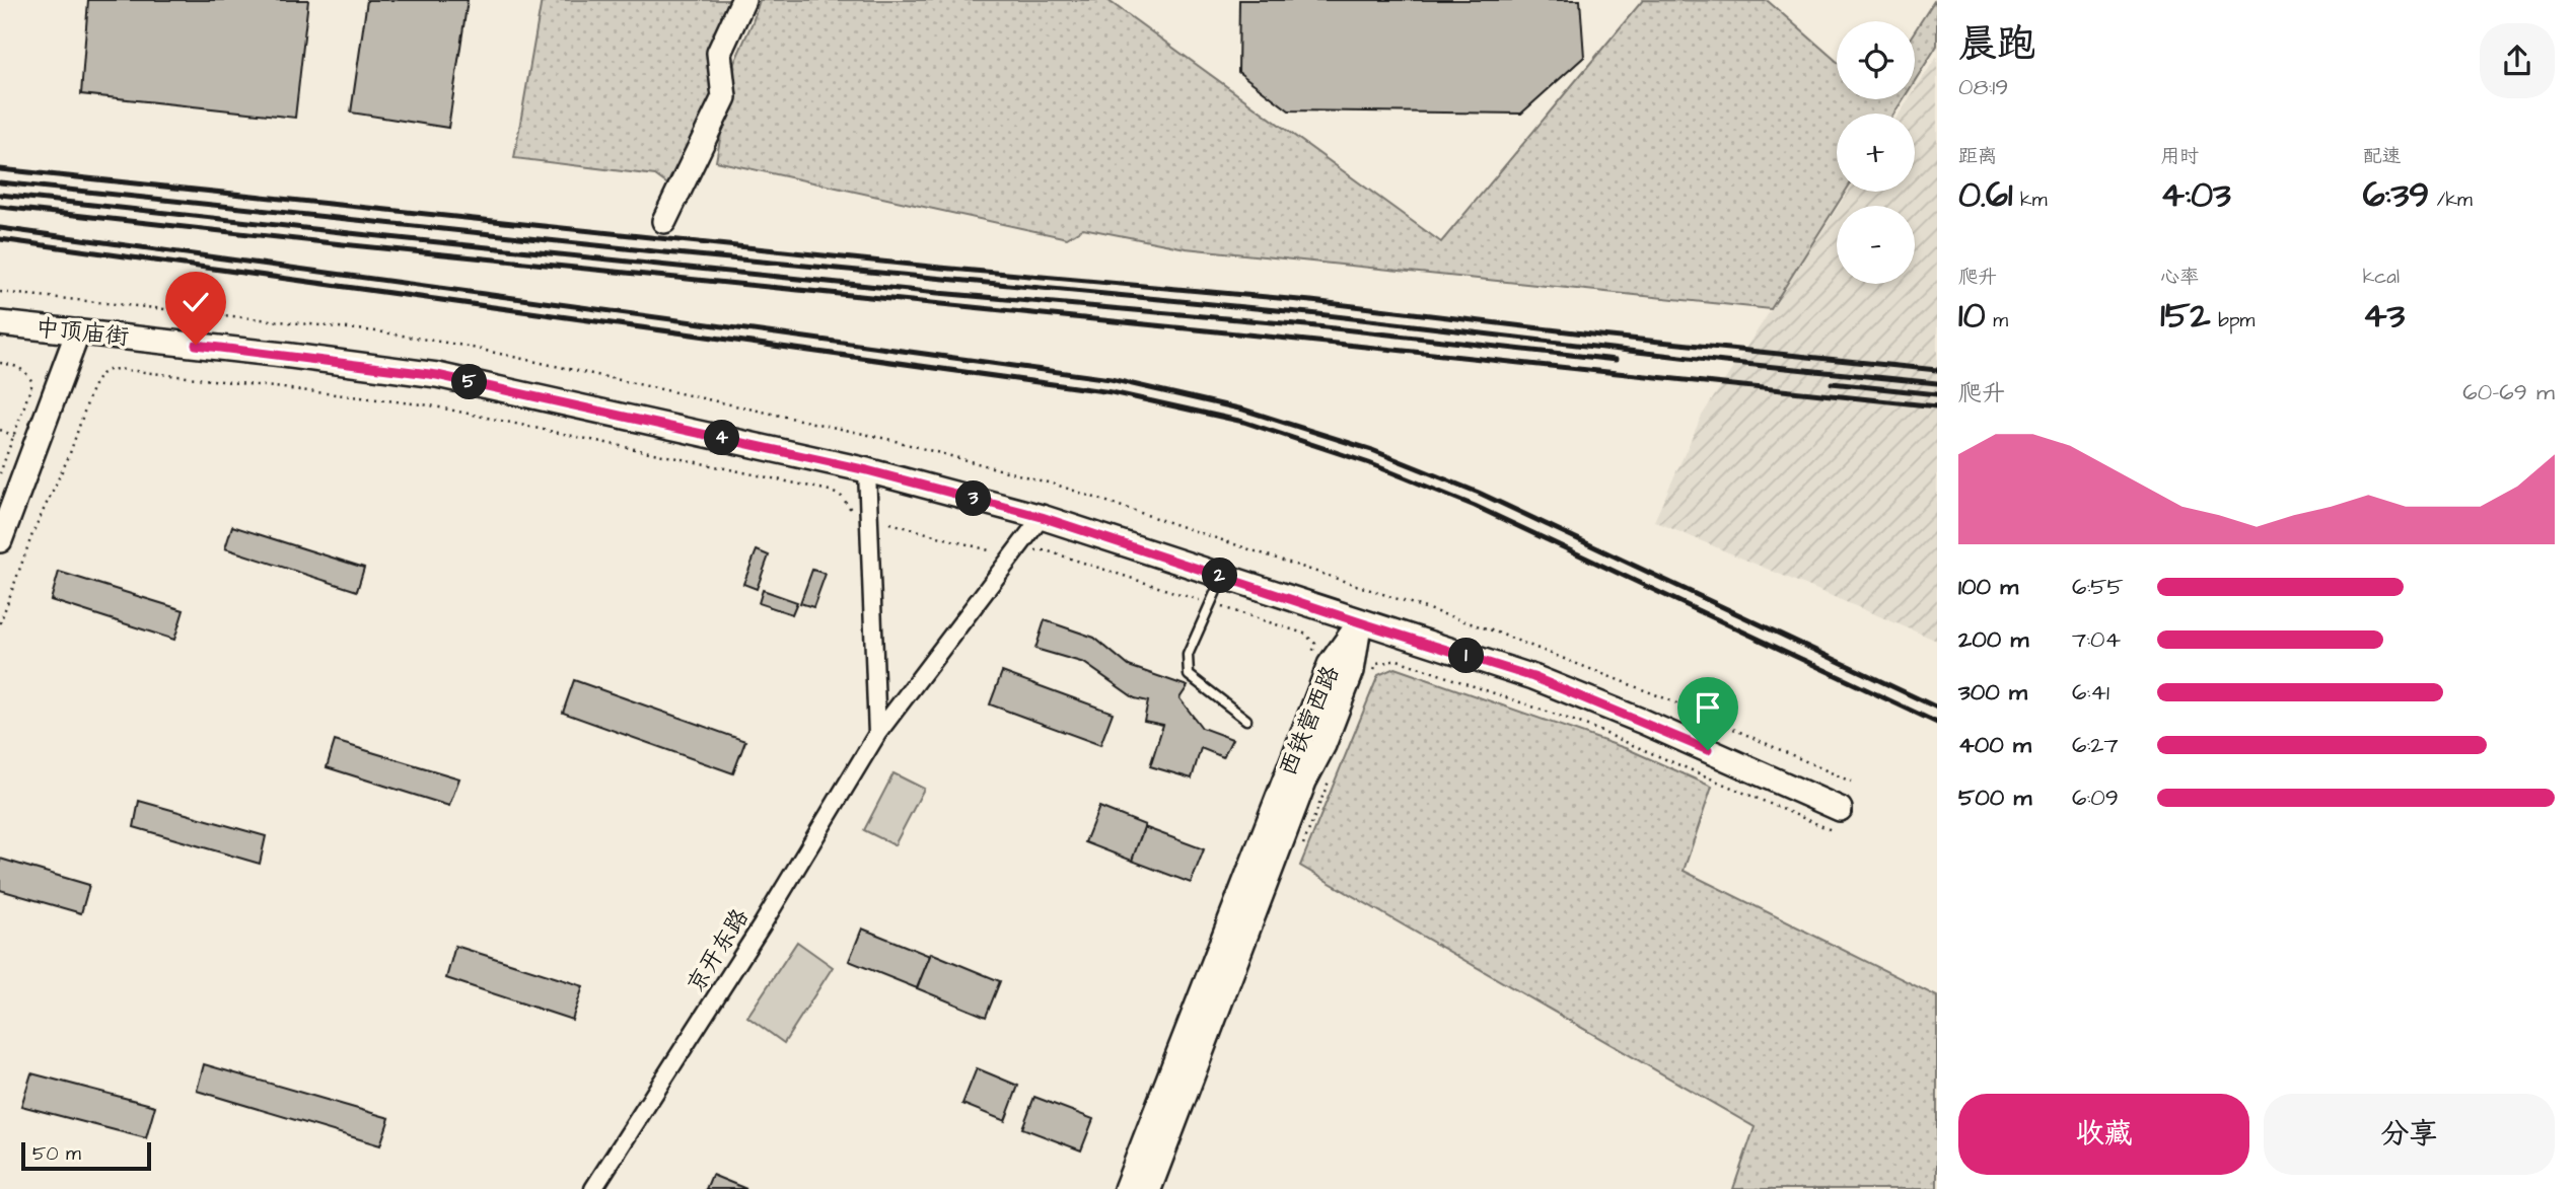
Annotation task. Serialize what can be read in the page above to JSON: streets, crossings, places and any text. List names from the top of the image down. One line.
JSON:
{"streets":{"street":["中顶庙街","西铁营西路","京开东路"]},"crossings":[["中顶庙街","西铁营西路"]],"scale_bar":"50 m","page":{"heading":["晨跑","08:19"],"map_buttons":["+","−"],"stats":[["距离","0.61 km"],["用时","4:03"],["配速","6:39 /km"],["爬升","10 m"],["心率","152 bpm"],["kcal","43"]],"chart":["爬升","60–69 m"],"pins":["5","4","3","2","1"],"list":[{"name":"100 m","note":"6:55"},{"name":"200 m","note":"7:04"},{"name":"300 m","note":"6:41"},{"name":"400 m","note":"6:27"},{"name":"500 m","note":"6:09"}],"buttons":["收藏","分享"],"scale":"50 m"}}
